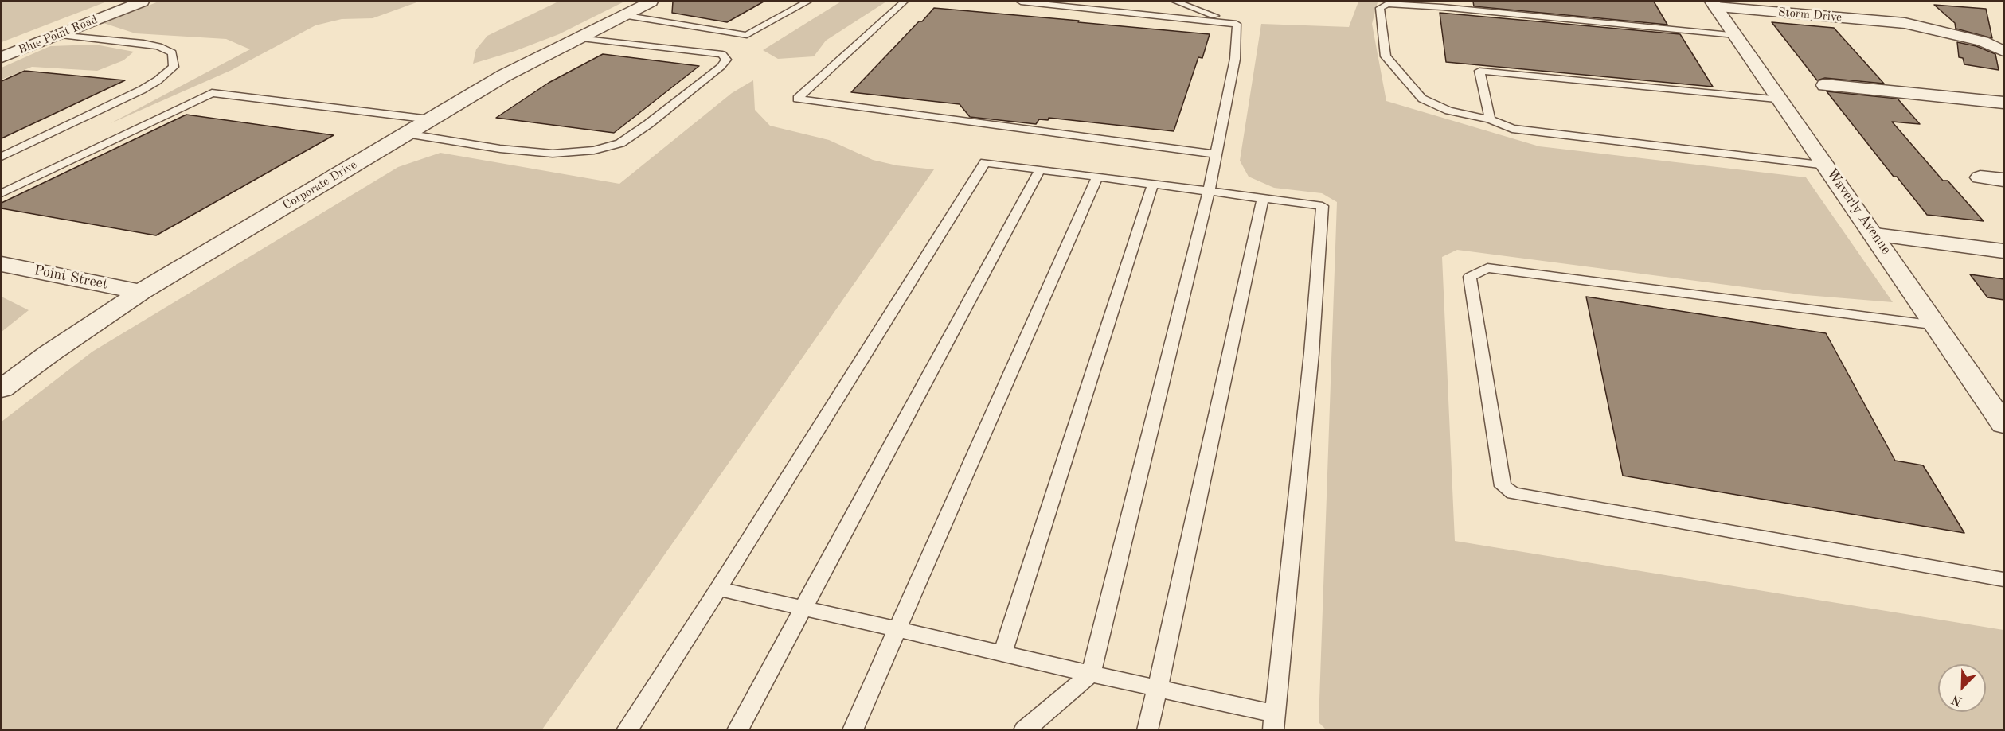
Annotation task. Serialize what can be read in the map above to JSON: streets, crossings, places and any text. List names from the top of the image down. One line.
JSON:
{"streets":{"street":["Storm Drive","Blue Point Road","Corporate Drive","Waverly Avenue","Point Street"]},"crossings":[["Storm Drive","Waverly Avenue"],["Corporate Drive","Point Street"]],"north":"bottom left"}
